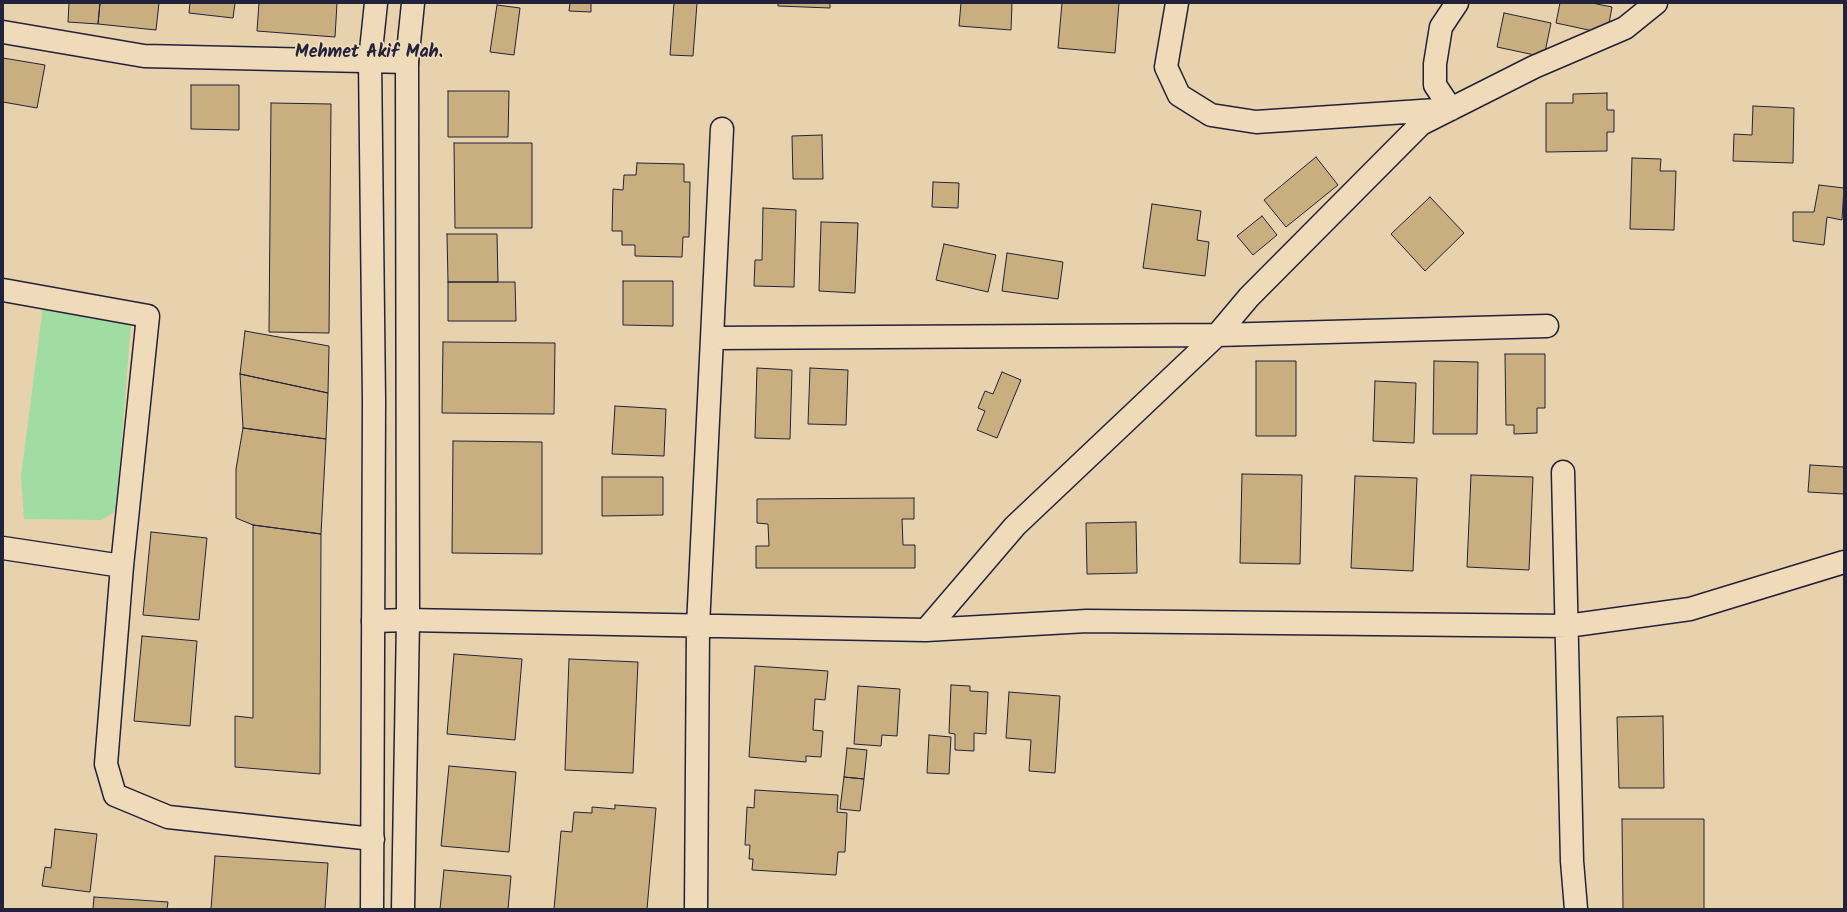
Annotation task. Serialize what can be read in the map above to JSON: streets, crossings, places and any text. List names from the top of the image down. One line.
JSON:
{"districts":["Mehmet Akif Mah."]}
